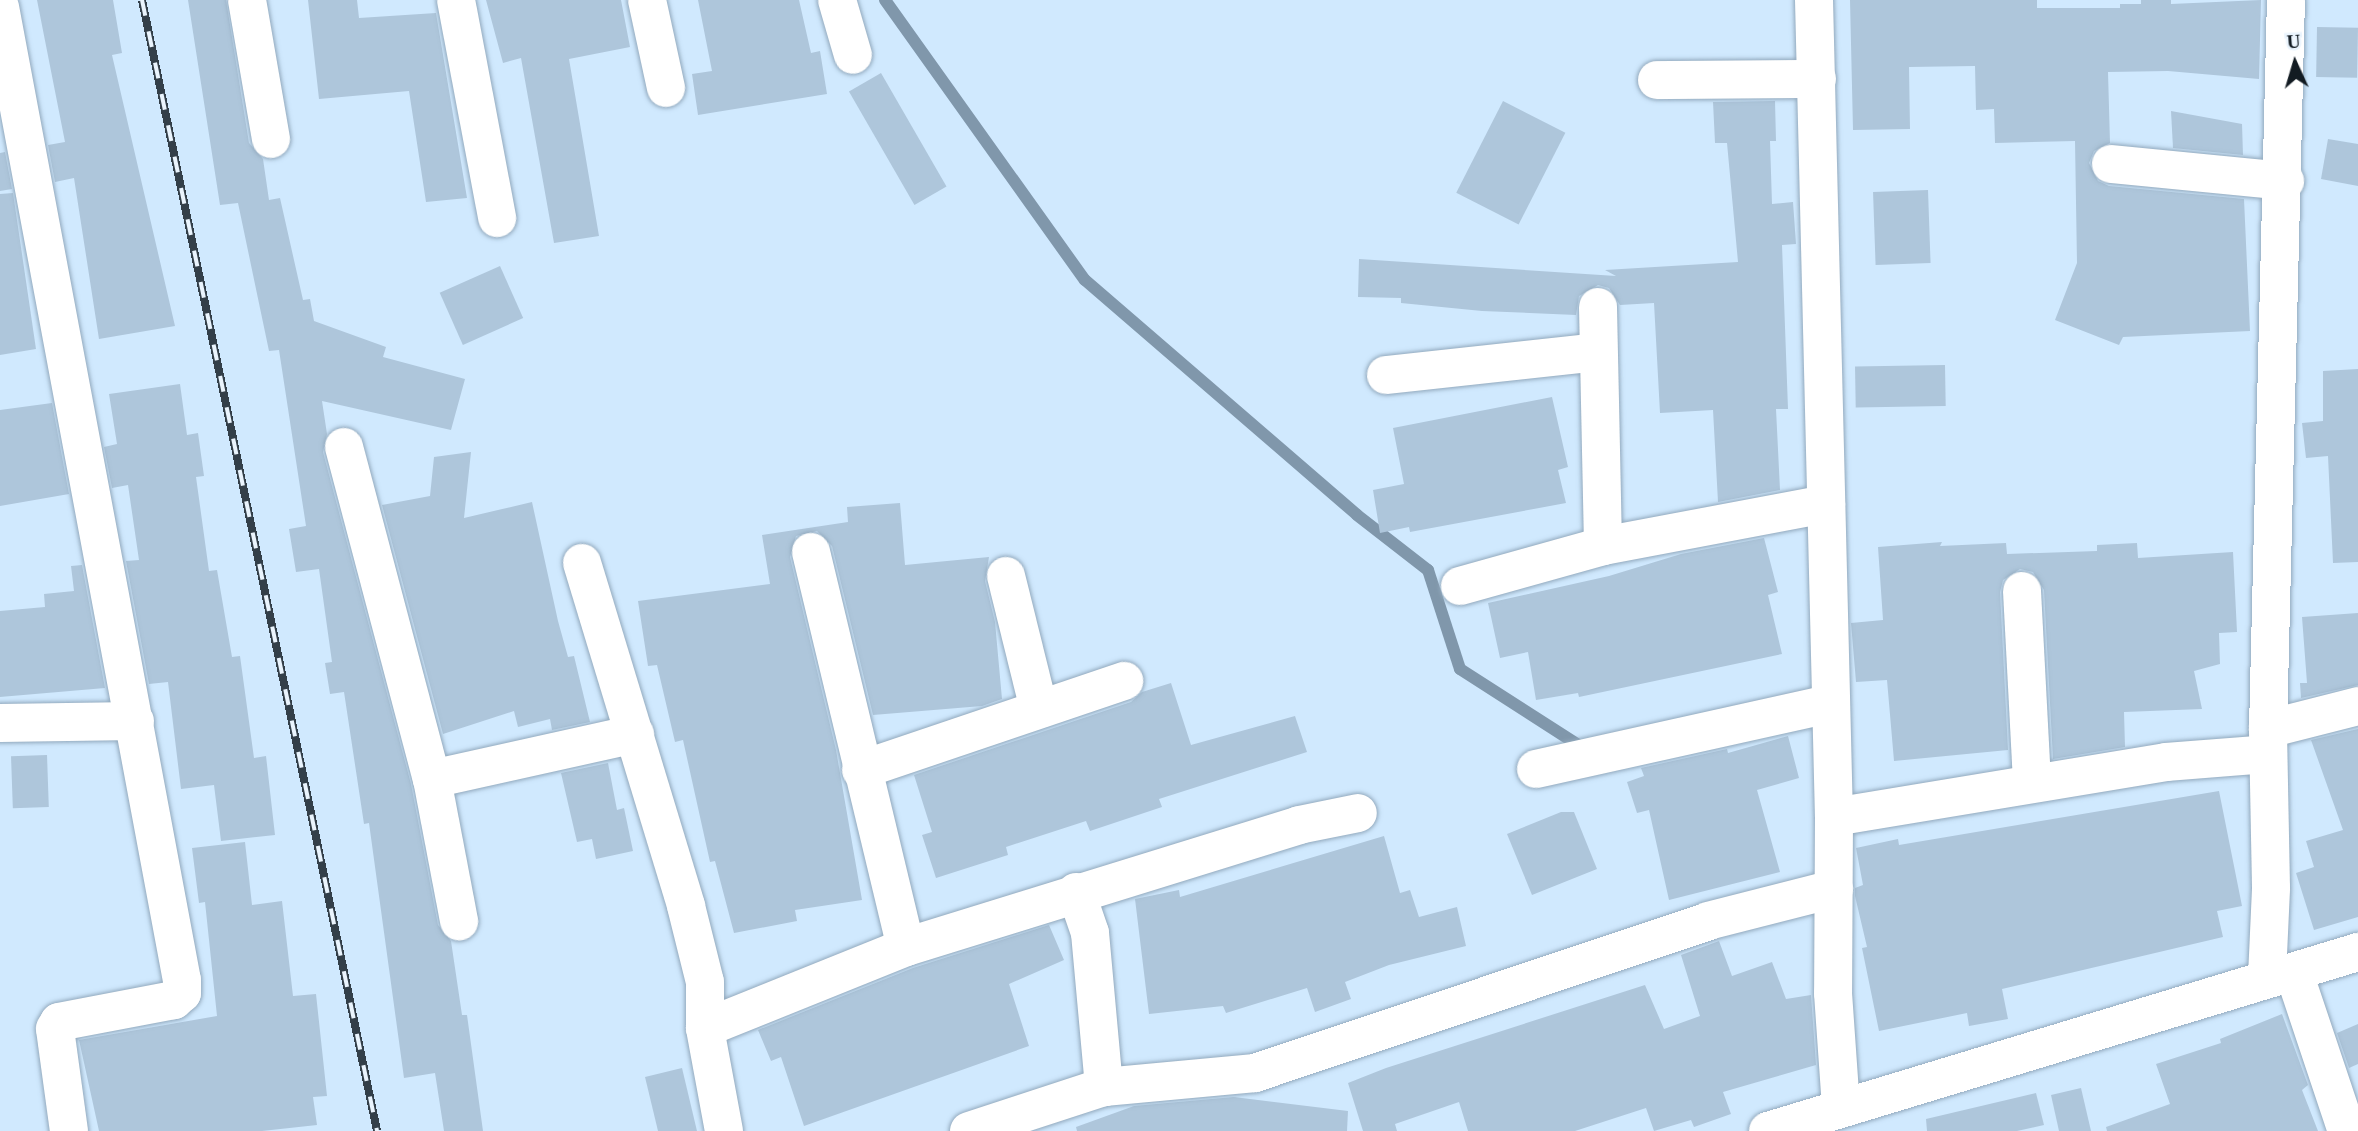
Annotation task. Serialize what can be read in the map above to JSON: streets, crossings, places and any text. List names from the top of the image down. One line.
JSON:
{"north":"top"}
